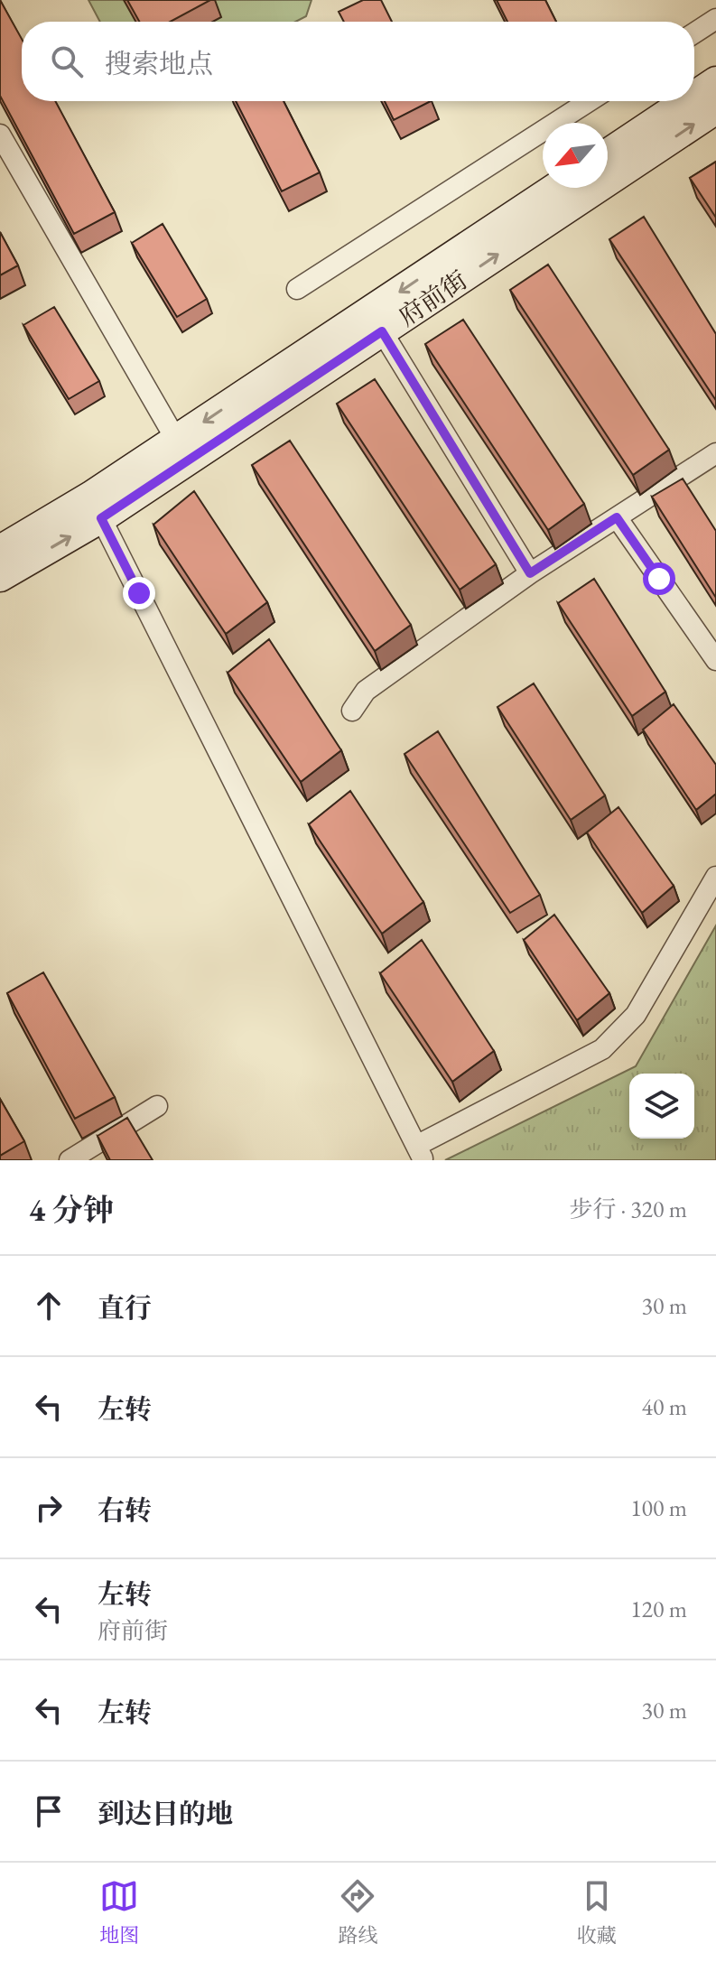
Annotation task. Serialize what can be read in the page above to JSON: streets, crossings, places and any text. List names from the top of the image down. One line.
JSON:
{"streets":{"street":["府前街"]},"north":"bottom left","page":{"search":"搜索地点","heading":["4 分钟","步行 · 320 m"],"list":[["直行","30 m"],["左转","40 m"],["右转","100 m"],["左转","府前街","120 m"],["左转","30 m"],"到达目的地"],"nav":["地图","路线","收藏"]}}
